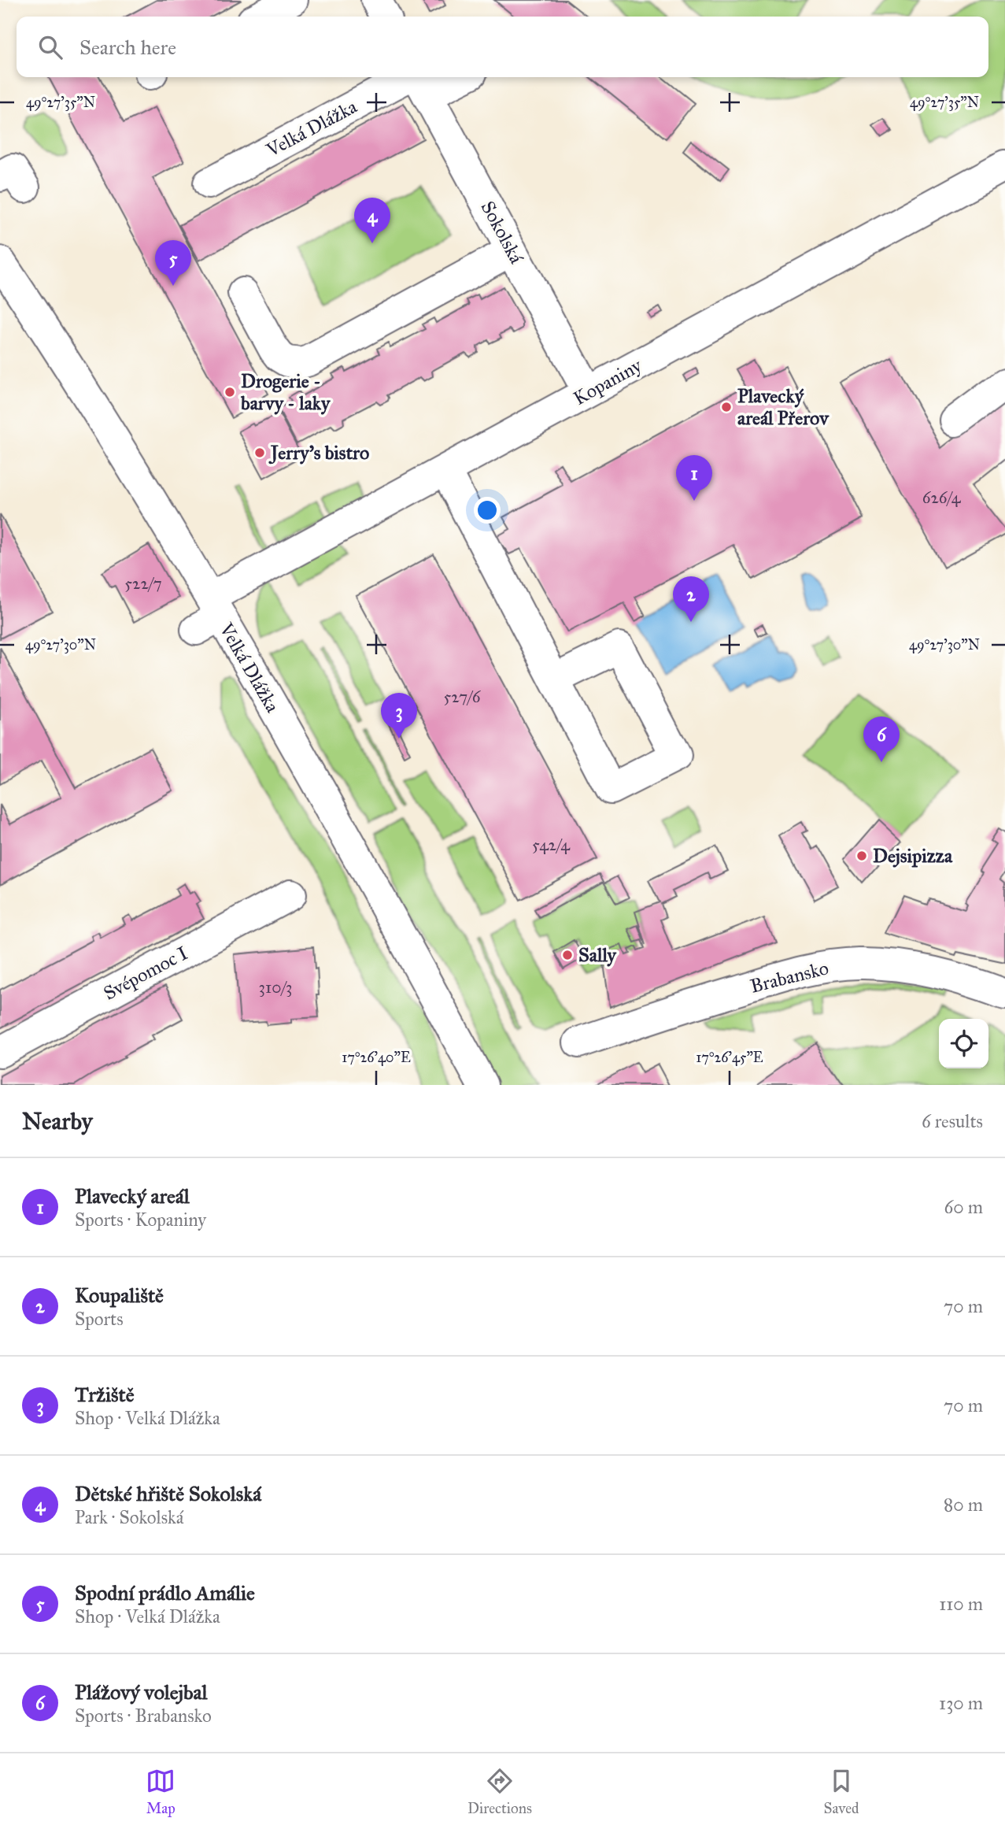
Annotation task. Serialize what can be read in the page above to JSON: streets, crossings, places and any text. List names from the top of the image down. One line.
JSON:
{"streets":{"street":["Velká Dlážka","Sokolská","Kopaniny","Svépomoc I","Brabansko"]},"crossings":[["Velká Dlážka","Sokolská"],["Velká Dlážka","Kopaniny"],["Sokolská","Kopaniny"]],"places":["Drogerie - barvy - laky","Plavecký areál Přerov","Jerry’s bistro","Dejsipizza","Sally"],"house_numbers":["626/4","522/7","527/6","542/4","310/3"],"page":{"search":"Search here","pins":["4","5","1","2","3","6"],"heading":["Nearby","6 results"],"list":[{"mark":"1","name":"Plavecký areál","note":"Sports · Kopaniny","value":"60 m"},{"mark":"2","name":"Koupaliště","note":"Sports","value":"70 m"},{"mark":"3","name":"Tržiště","note":"Shop · Velká Dlážka","value":"70 m"},{"mark":"4","name":"Dětské hřiště Sokolská","note":"Park · Sokolská","value":"80 m"},{"mark":"5","name":"Spodní prádlo Amálie","note":"Shop · Velká Dlážka","value":"110 m"},{"mark":"6","name":"Plážový volejbal","note":"Sports · Brabansko","value":"130 m"}],"nav":["Map","Directions","Saved"]},"coordinates":["49°27'35\"N","49°27'30\"N","17°26'40\"E","17°26'45\"E"]}
